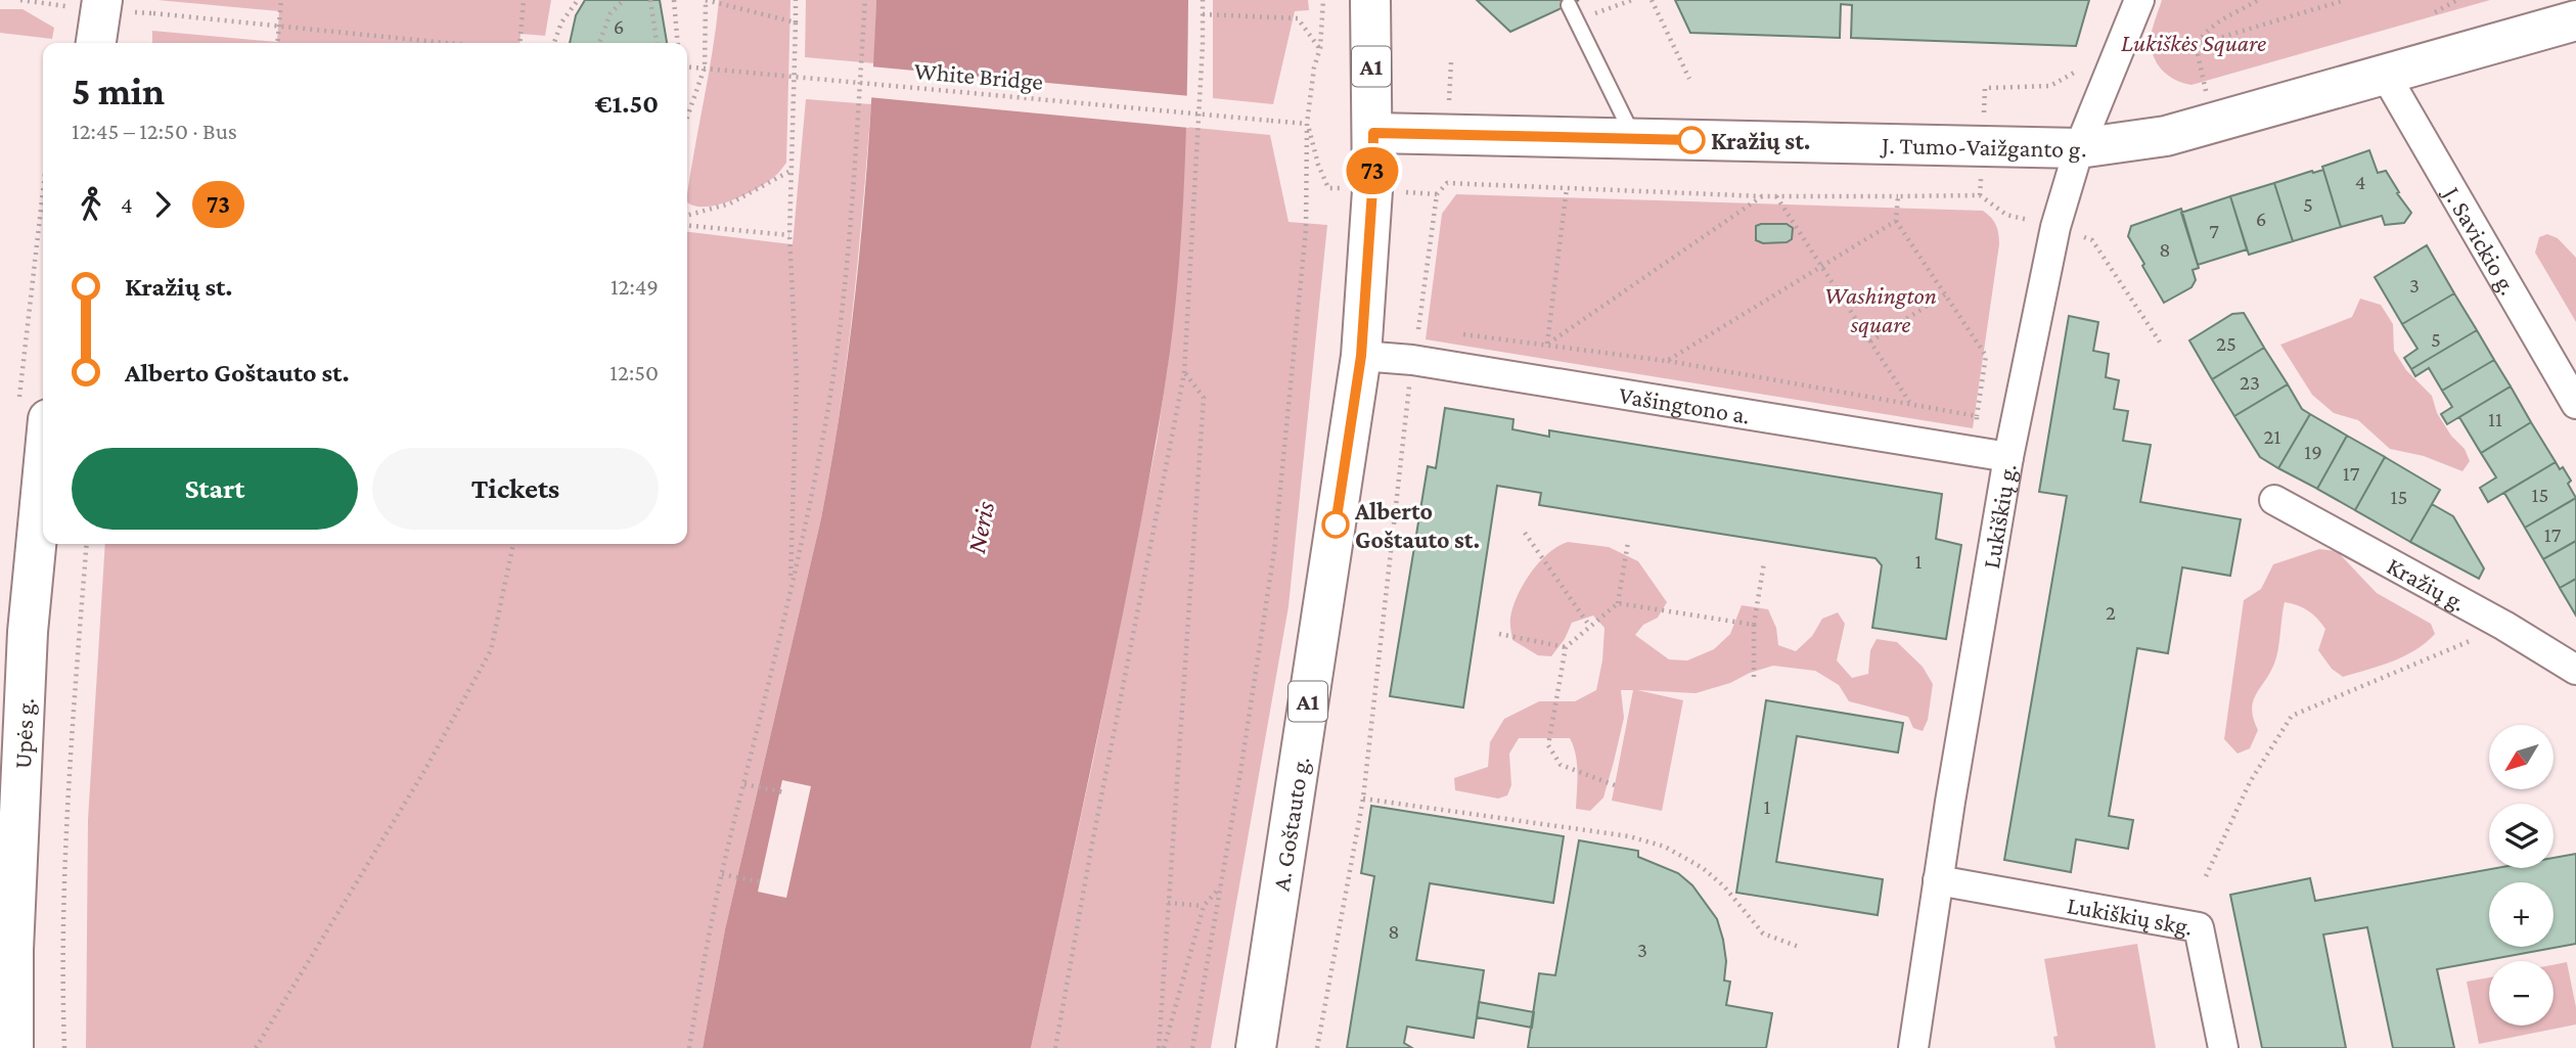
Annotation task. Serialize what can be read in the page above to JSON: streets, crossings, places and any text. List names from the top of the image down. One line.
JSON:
{"streets":{"main road":["A1","J. Tumo-Vaižganto g.","Upės g.","A. Goštauto g."],"street":["J. Savickio g.","Vašingtono a.","Lukiškių g.","Kražių g.","Lukiškių skg."],"path":["White Bridge"]},"crossings":[["J. Tumo-Vaižganto g.","J. Savickio g."],["J. Tumo-Vaižganto g.","Lukiškių g."],["J. Tumo-Vaižganto g.","A. Goštauto g."],["Vašingtono a.","Lukiškių g."],["Vašingtono a.","A. Goštauto g."],["Lukiškių g.","Lukiškių skg."]],"water":["Neris"],"parks":["Lukiškės Square","Washington square"],"places":["Kražių st.","Alberto Goštauto st."],"lines":["bus line 73"],"house_numbers":["6","4","5","6","7","8","3","5","25","23","11","21","19","17","15","15","17","1","2","1","8","3"],"north":"bottom left","page":{"on_map":"73","heading":["5 min","12:45 – 12:50 · Bus","€1.50"],"legs":["4","73"],"list":[{"name":"Kražių st.","value":"12:49"},{"name":"Alberto Goštauto st.","value":"12:50"}],"buttons":["Start","Tickets"],"map_buttons":["+","−"]}}
